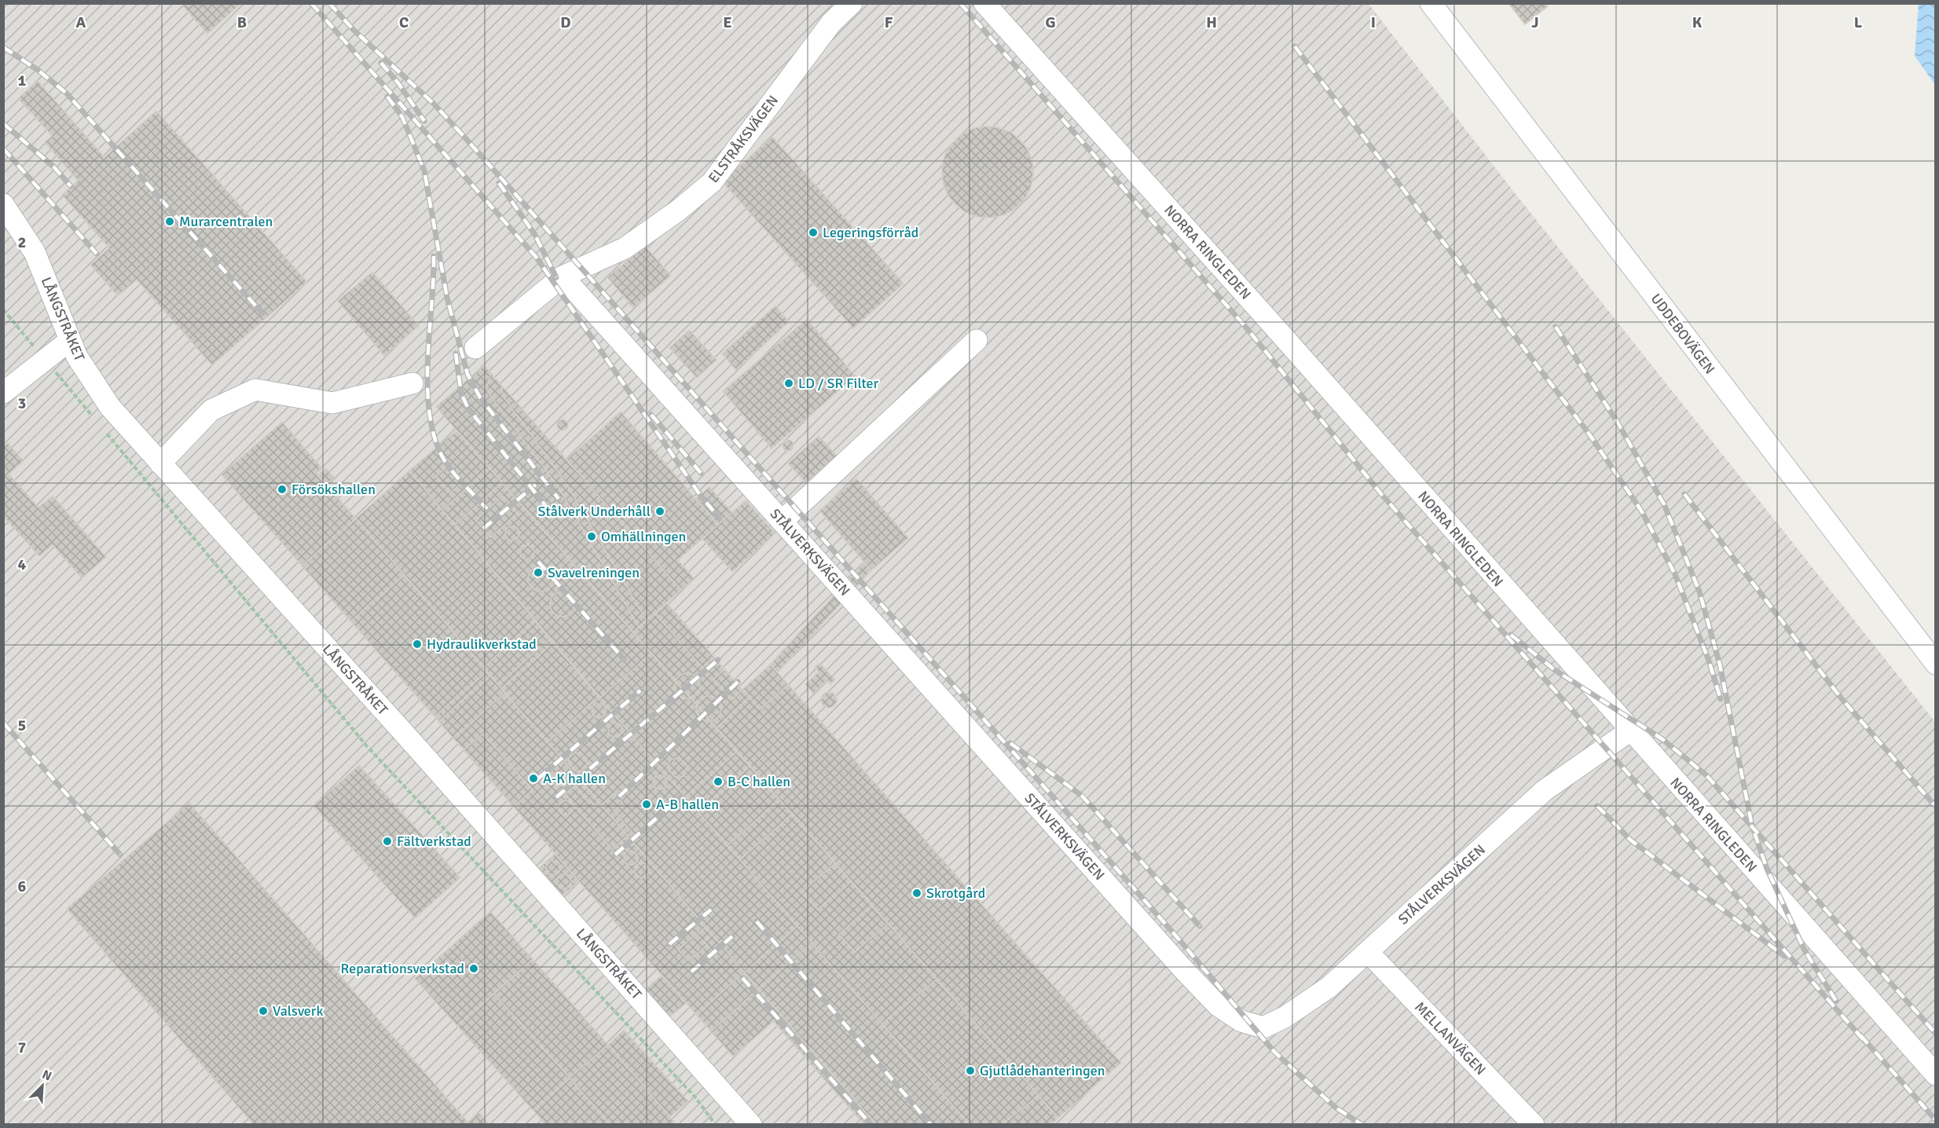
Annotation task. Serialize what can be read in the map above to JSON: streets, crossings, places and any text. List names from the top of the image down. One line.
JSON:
{"streets":{"street":["ELSTRÅKSVÄGEN","NORRA RINGLEDEN","LÅNGSTRÅKET","UDDEBOVÄGEN","STÅLVERKSVÄGEN","MELLANVÄGEN"]},"crossings":[["ELSTRÅKSVÄGEN","STÅLVERKSVÄGEN"],["NORRA RINGLEDEN","STÅLVERKSVÄGEN"],["STÅLVERKSVÄGEN","MELLANVÄGEN"]],"places":["Murarcentralen","Legeringsförråd","LD / SR Filter","Försökshallen","Stålverk Underhåll","Omhällningen","Svavelreningen","Hydraulikverkstad","A-K hallen","B-C hallen","A-B hallen","Fältverkstad","Skrotgård","Reparationsverkstad","Valsverk","Gjutlådehanteringen"],"north":"top right","grid":{"columns":["A","B","C","D","E","F","G","H","I","J","K","L"],"rows":["1","2","3","4","5","6","7"]}}
